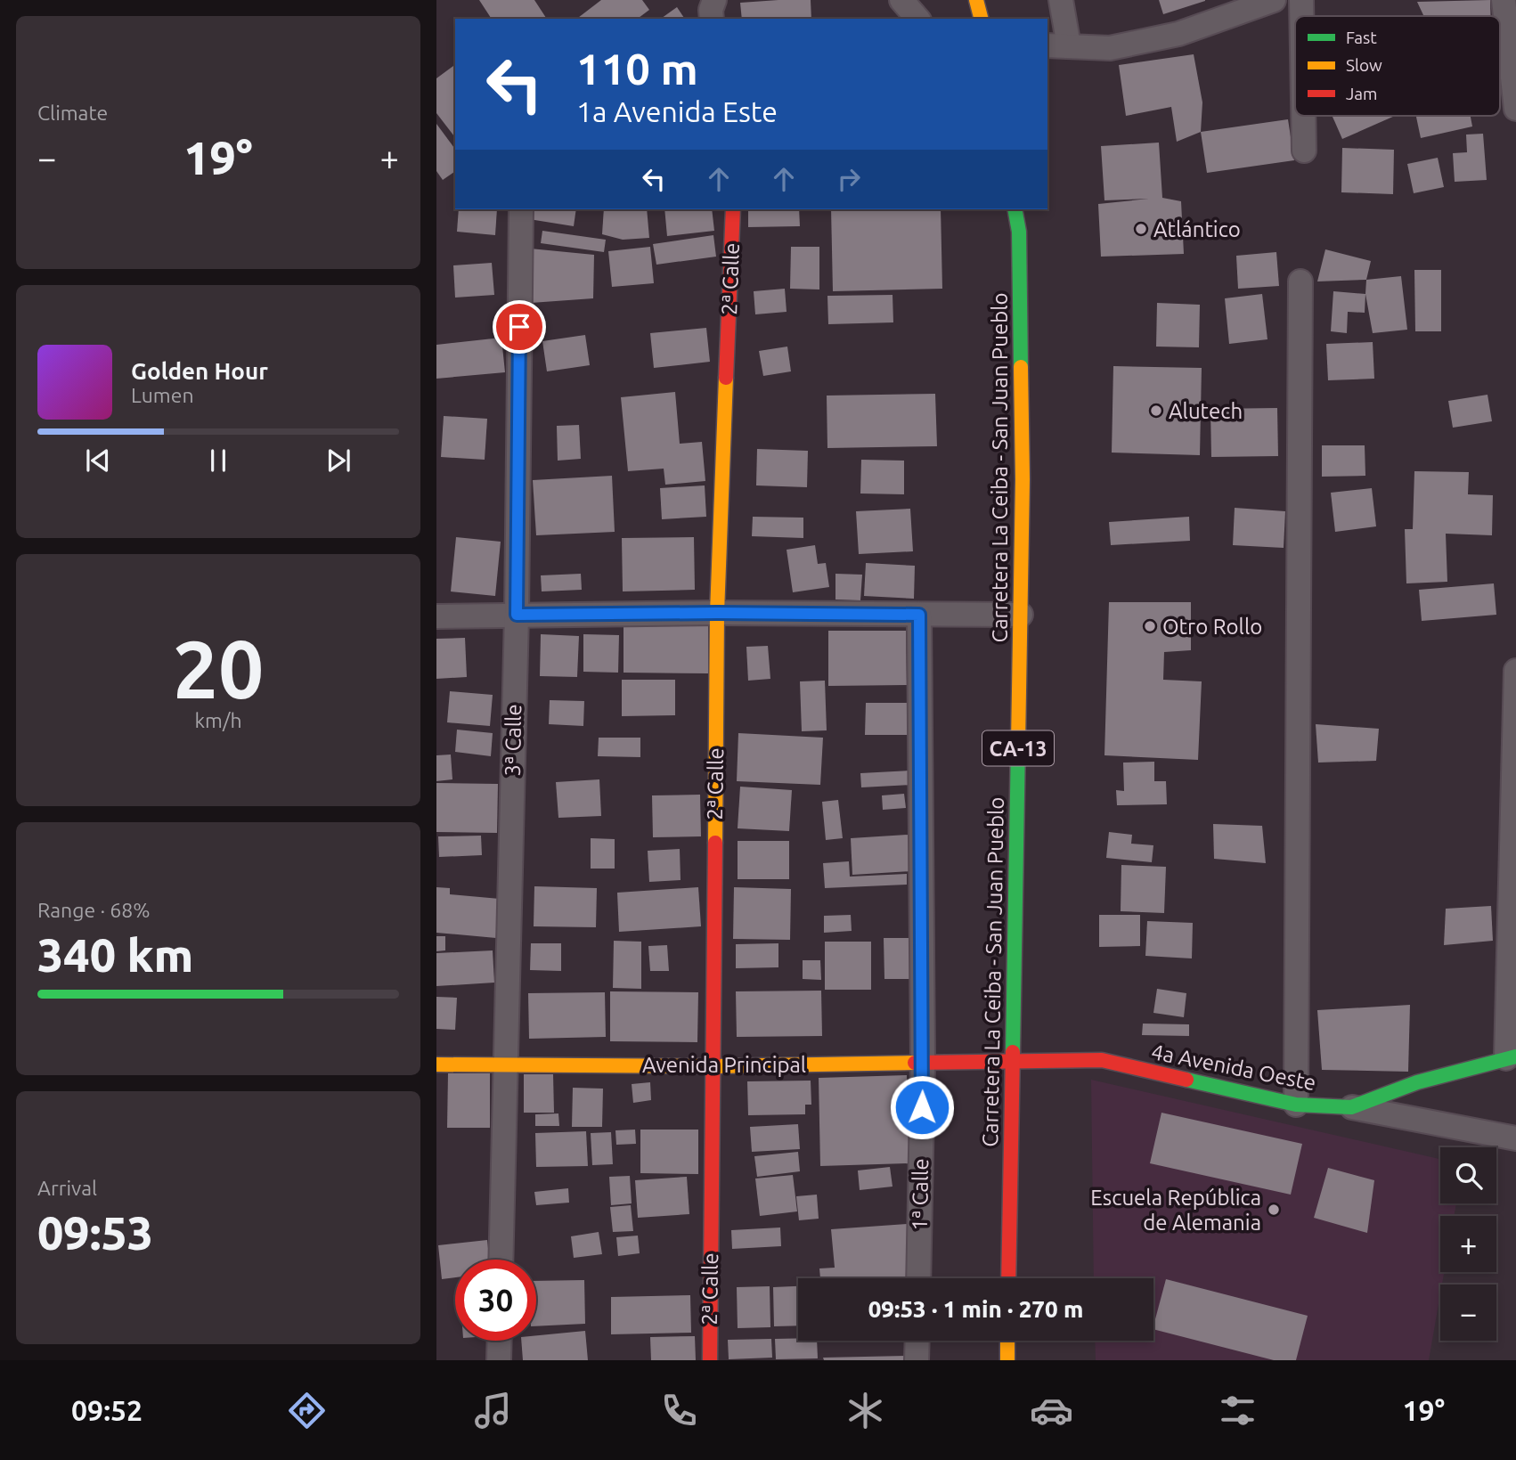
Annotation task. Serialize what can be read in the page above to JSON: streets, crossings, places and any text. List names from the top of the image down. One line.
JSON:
{"streets":{"street":["2ª Calle","Carretera La Ceiba - San Juan Pueblo","3ª Calle","CA-13","Avenida Principal","4a Avenida Oeste","1ª Calle"]},"crossings":[["2ª Calle","Avenida Principal"],["Carretera La Ceiba - San Juan Pueblo","Avenida Principal"],["Carretera La Ceiba - San Juan Pueblo","4a Avenida Oeste"],["3ª Calle","Avenida Principal"],["Avenida Principal","4a Avenida Oeste"],["Avenida Principal","1ª Calle"]],"places":["Atlántico","Alutech","Otro Rollo","Escuela República de Alemania"],"legend":["Fast","Slow","Jam"],"page":{"tile":["Climate",["20","km/h"],["Range · 68%","340 km"],["Arrival","09:53"]],"turn":["110 m","1a Avenida Este"],"heat":["−","19°","+"],"song":["Golden Hour","Lumen"],"map_buttons":["+","−"],"limit":"30","trip":"09:53 · 1 min · 270 m","tabs":["09:52","19°"]}}
